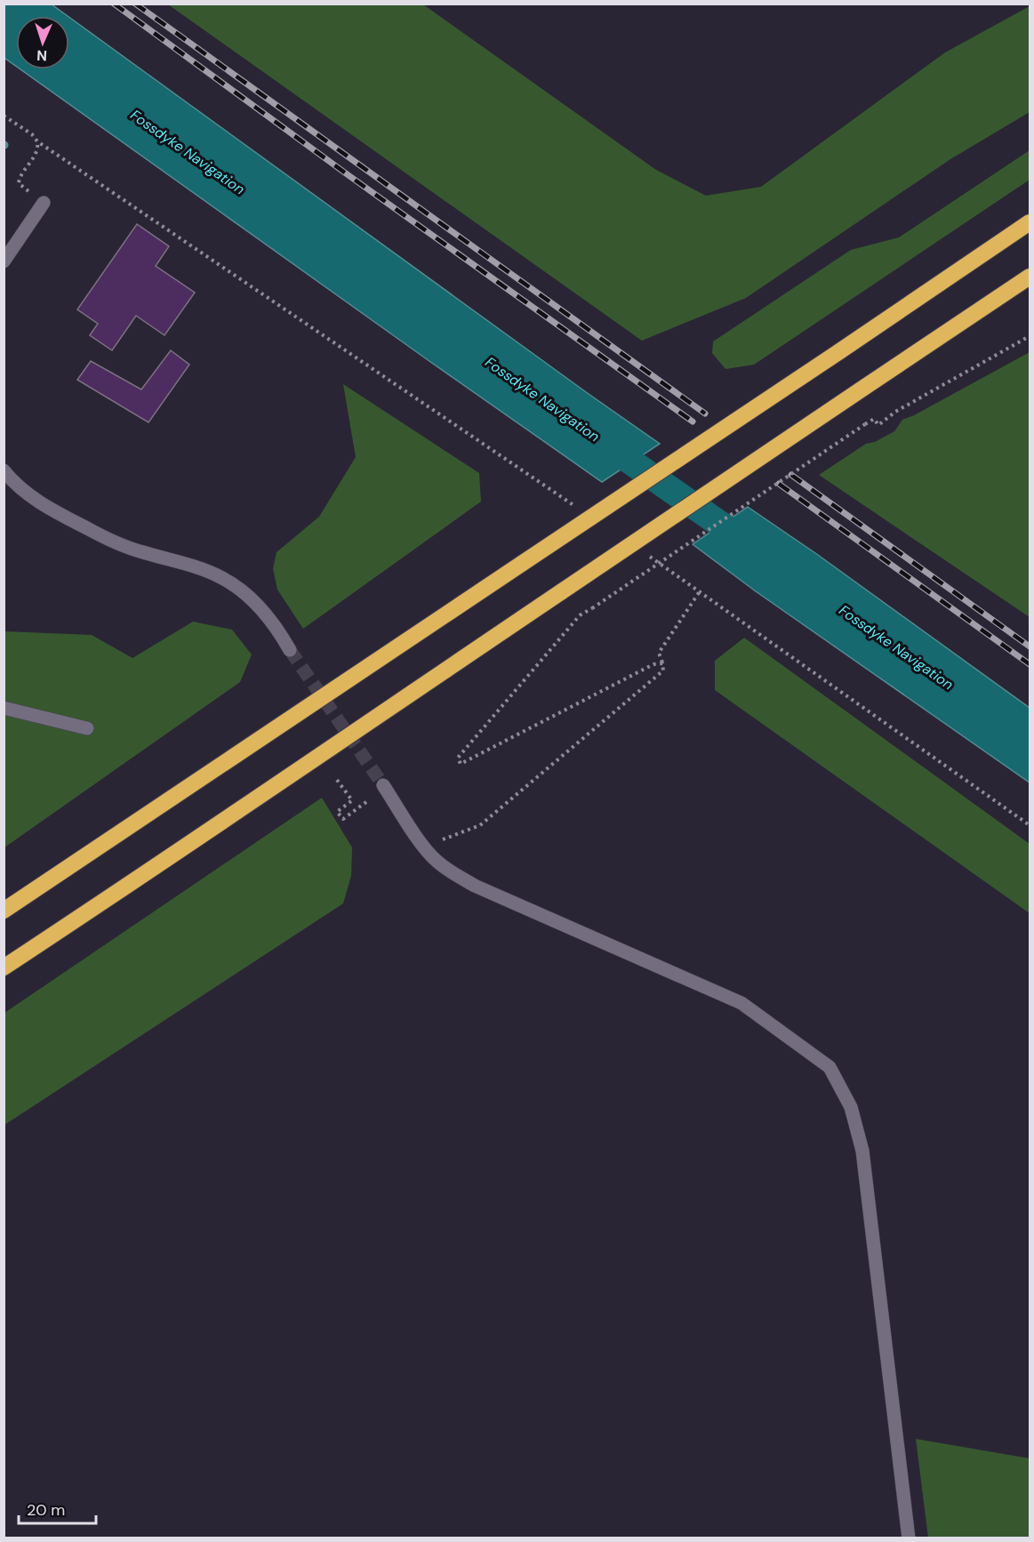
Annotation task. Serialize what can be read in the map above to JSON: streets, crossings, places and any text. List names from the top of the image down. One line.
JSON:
{"water":["Fossdyke Navigation"],"scale_bar":"20 m","north":"bottom"}
